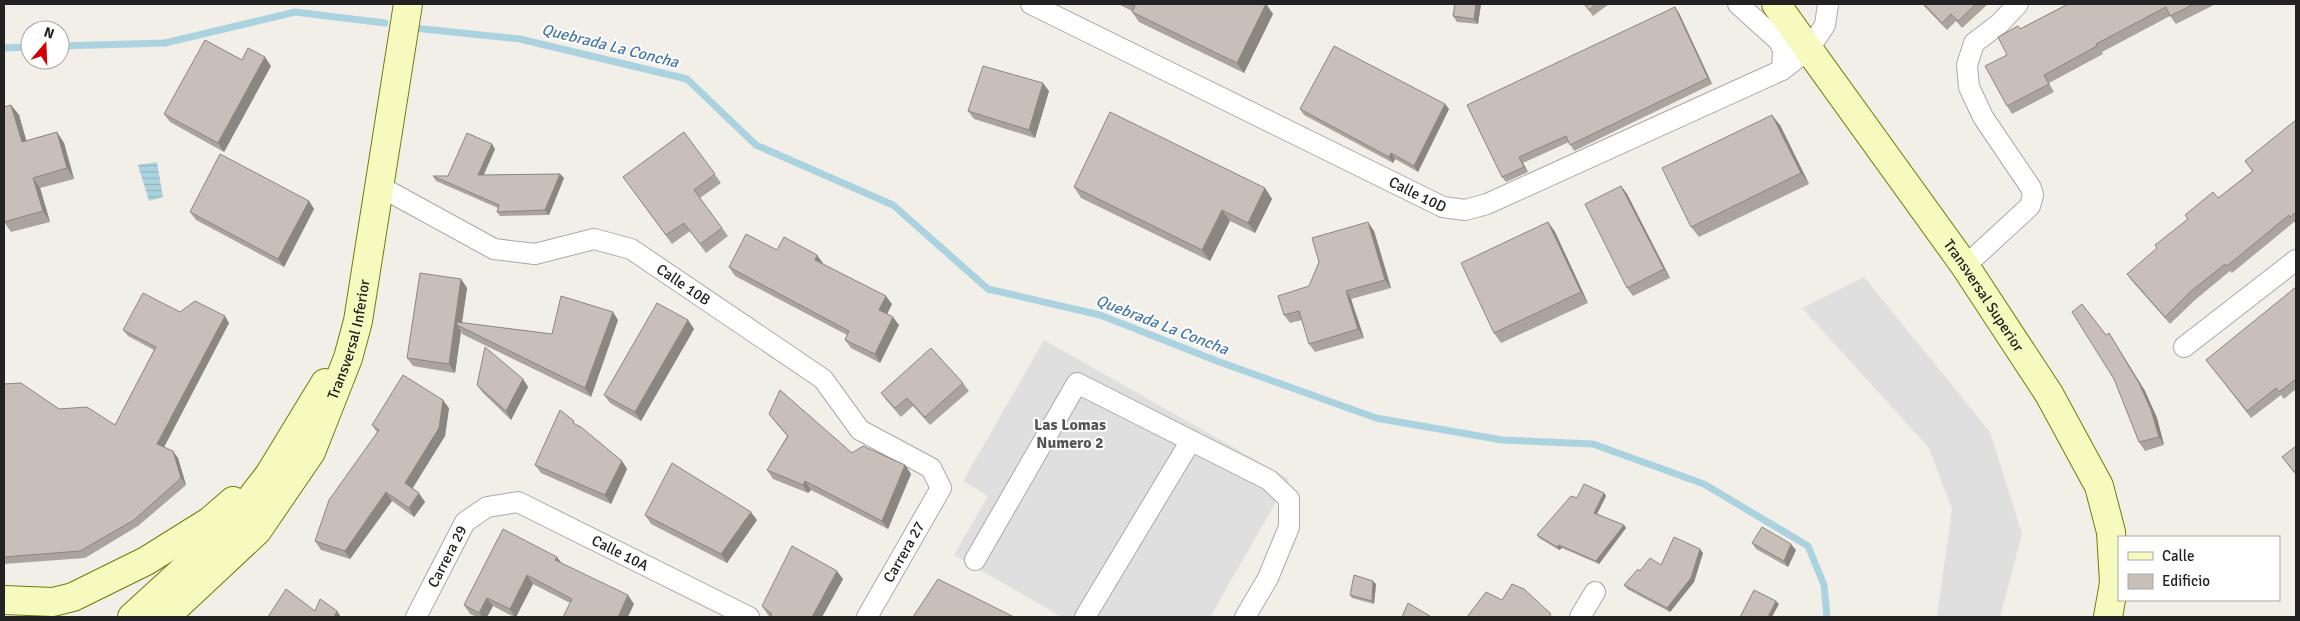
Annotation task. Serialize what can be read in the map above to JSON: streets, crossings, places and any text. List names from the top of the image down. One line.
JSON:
{"streets":{"main road":["Transversal Superior","Transversal Inferior"],"street":["Calle 10D","Calle 10B","Carrera 27","Calle 10A","Carrera 29"]},"crossings":[["Calle 10D","Transversal Superior"],["Calle 10B","Transversal Inferior"],["Calle 10B","Carrera 27"],["Calle 10A","Carrera 29"]],"districts":["Las Lomas Numero 2"],"water":["Quebrada La Concha"],"legend":["Calle","Edificio"],"north":"top"}
